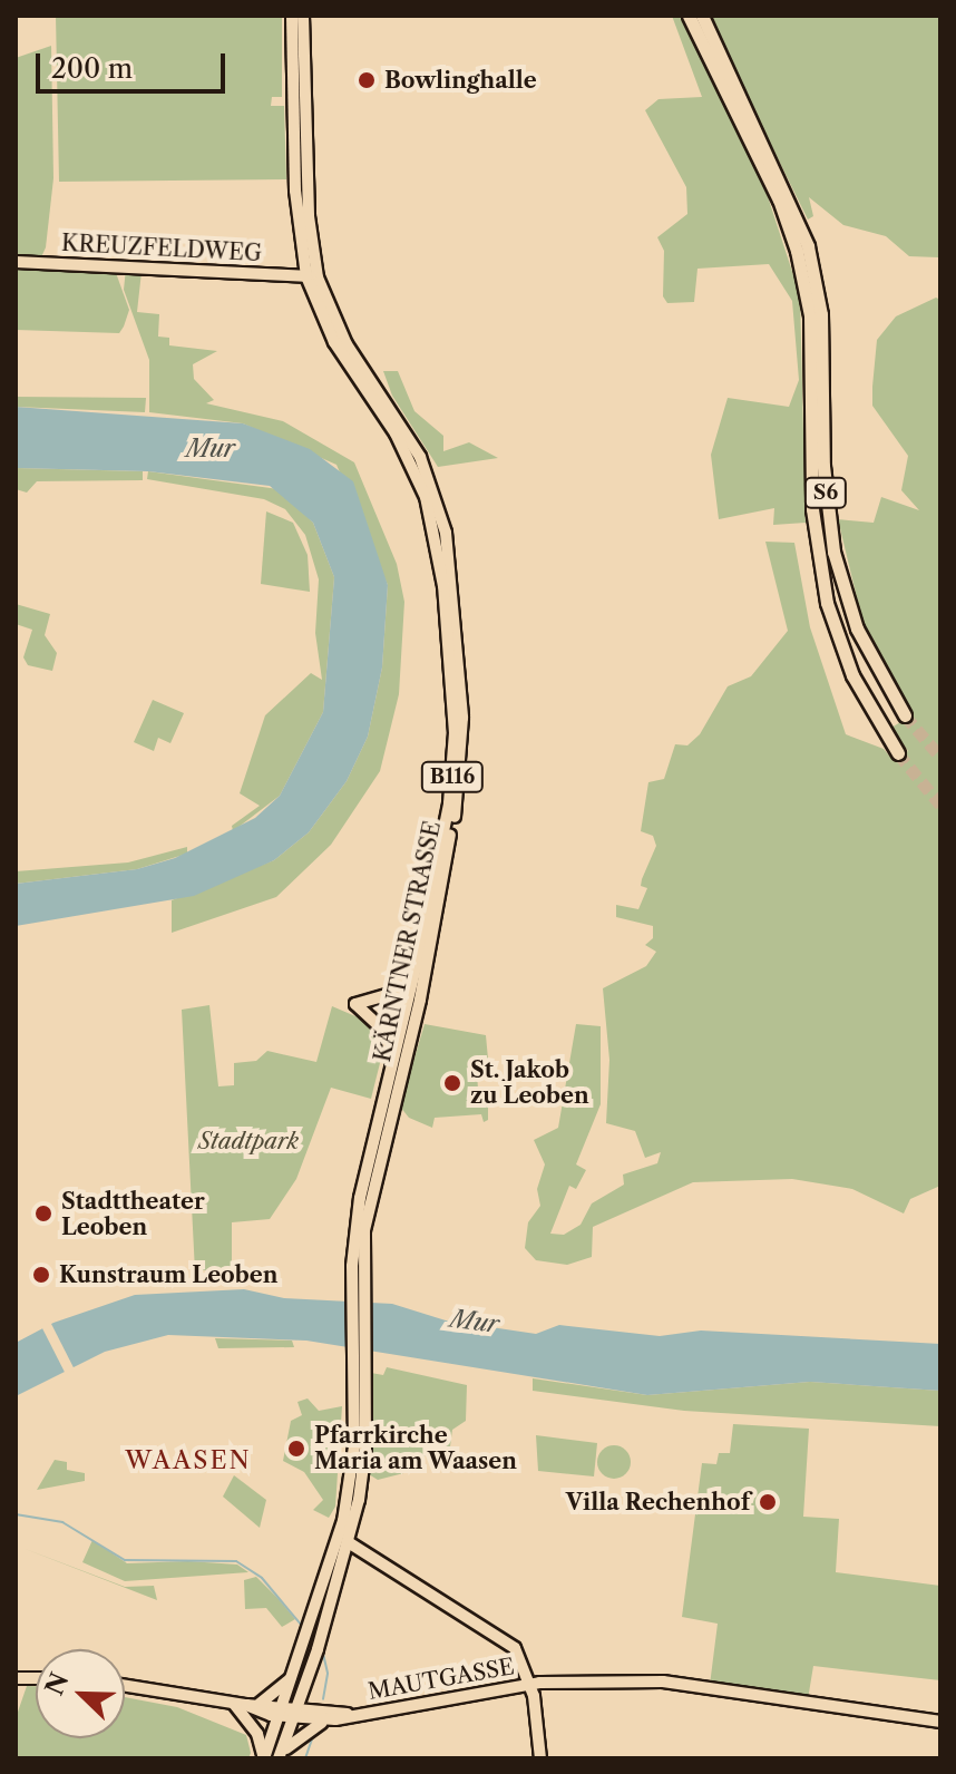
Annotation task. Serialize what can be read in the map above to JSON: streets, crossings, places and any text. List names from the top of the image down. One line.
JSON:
{"streets":{"highway":["S6"],"main road":["KREUZFELDWEG","B116","KÄRNTNER STRASSE","MAUTGASSE"]},"crossings":[["KREUZFELDWEG","KÄRNTNER STRASSE"],["B116","KÄRNTNER STRASSE"],["B116","MAUTGASSE"]],"districts":["WAASEN"],"water":["Mur"],"parks":["Stadtpark"],"places":["Bowlinghalle","St. Jakob zu Leoben","Stadttheater Leoben","Kunstraum Leoben","Pfarrkirche Maria am Waasen","Villa Rechenhof"],"scale_bar":"200 m","north":"top left"}
